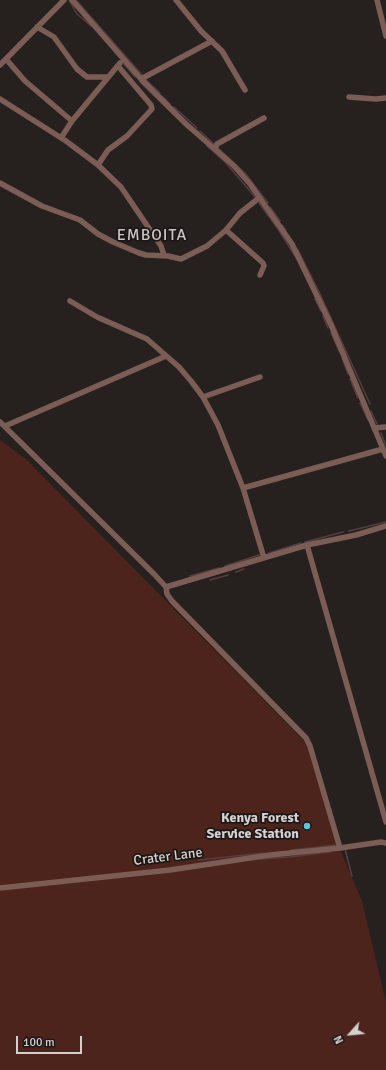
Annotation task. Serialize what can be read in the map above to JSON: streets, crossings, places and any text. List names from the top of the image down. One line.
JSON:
{"streets":{"street":["Crater Lane"]},"districts":["EMBOITA"],"places":["Kenya Forest Service Station"],"scale_bar":"100 m","north":"bottom left"}
